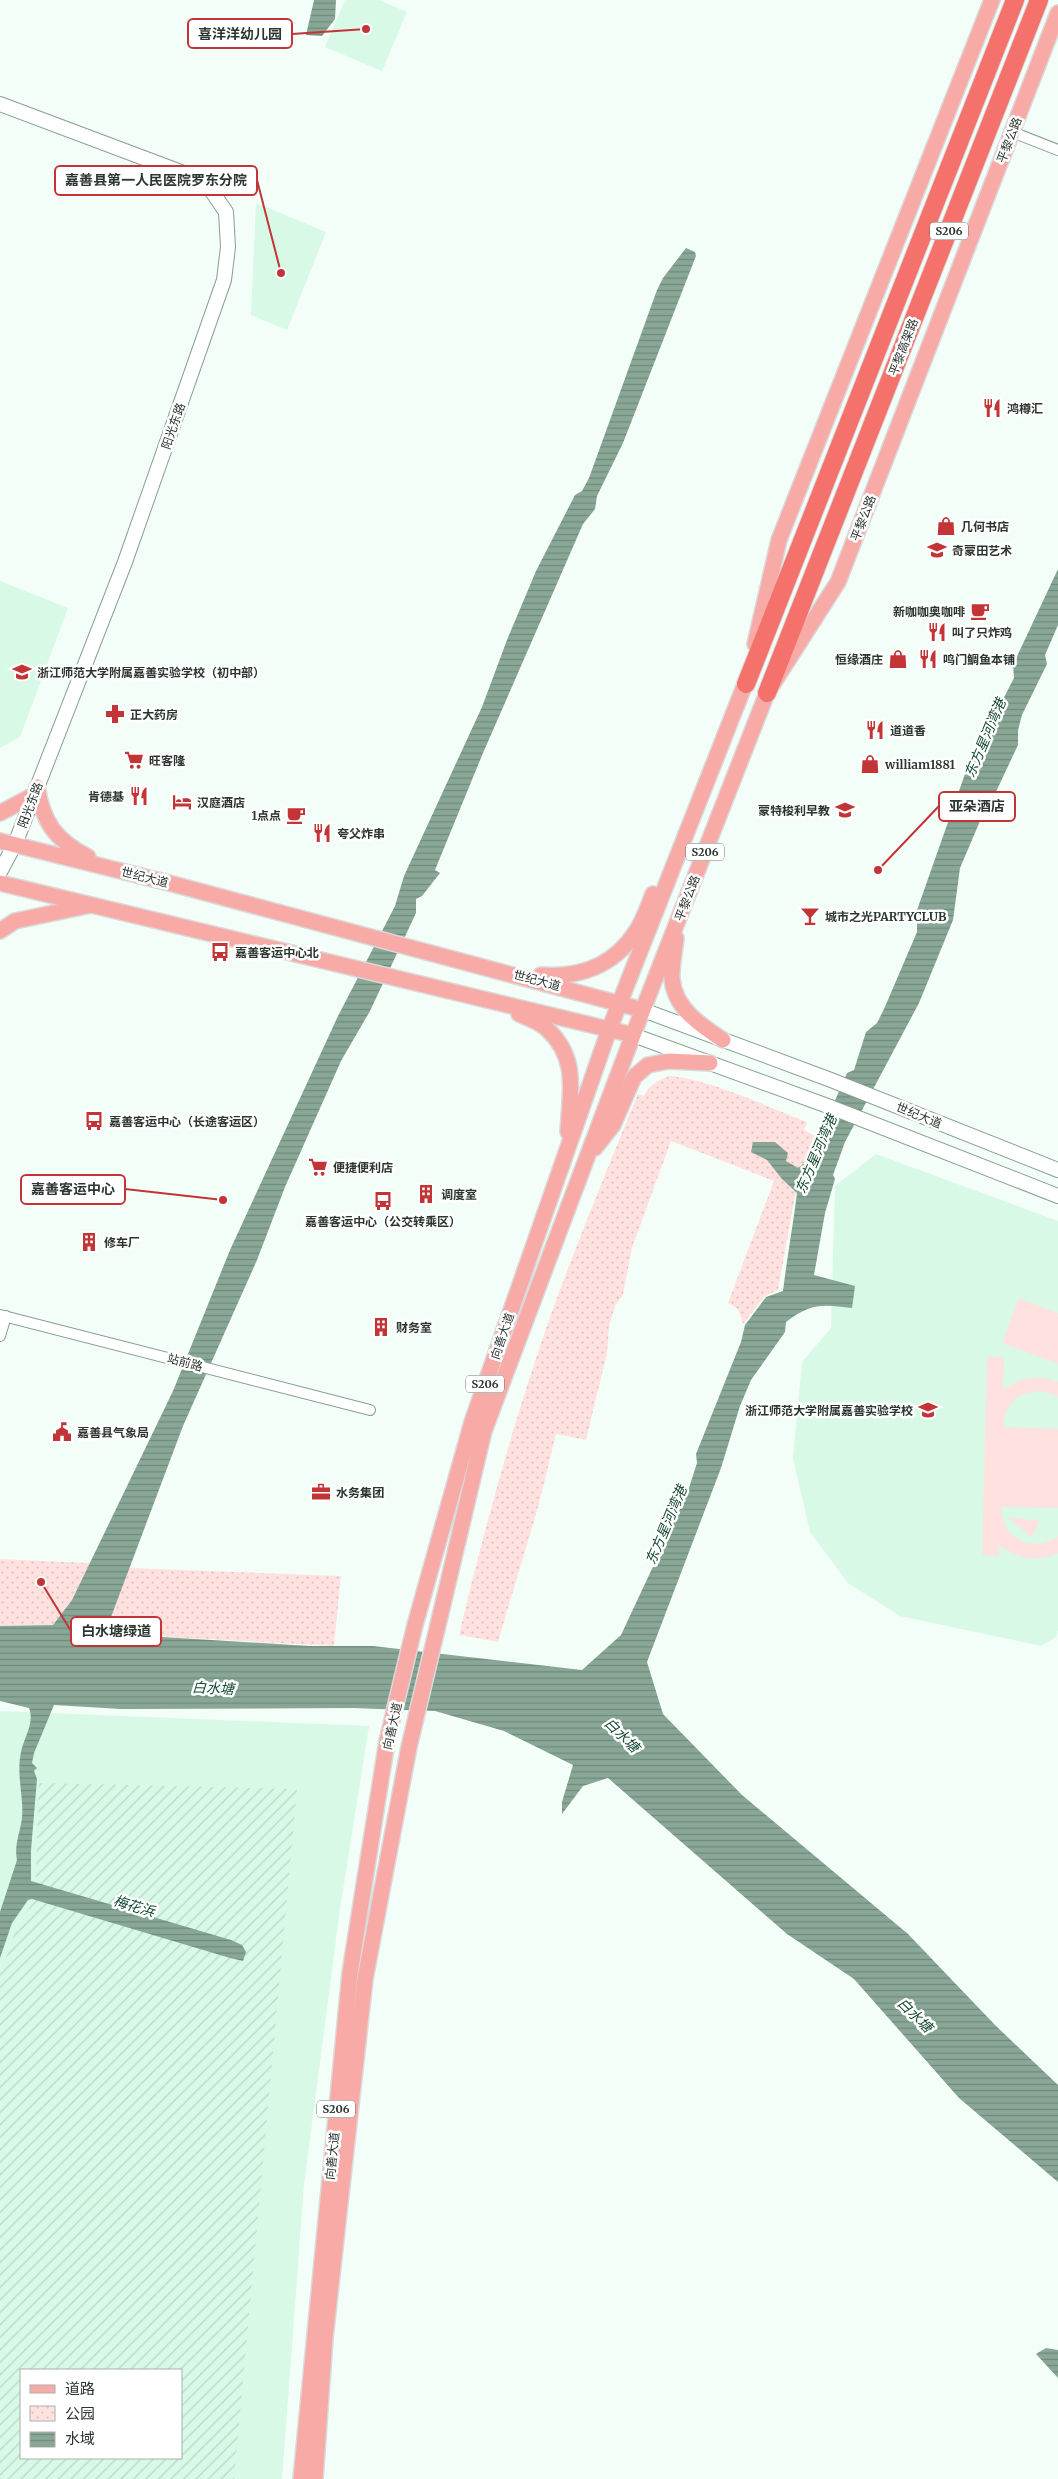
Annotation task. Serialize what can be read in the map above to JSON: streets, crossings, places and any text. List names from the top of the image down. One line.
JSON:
{"streets":{"highway":["S206","平黎高架路"],"main road":["平黎公路","世纪大道","向善大道"],"street":["阳光东路","站前路"]},"crossings":[["平黎公路","平黎高架路"],["平黎公路","世纪大道"],["平黎公路","向善大道"],["阳光东路","世纪大道"],["世纪大道","向善大道"]],"water":["东方星河湾港","白水塘","梅花浜"],"places":{"other":["喜洋洋幼儿园","嘉善县第一人民医院罗东分院","亚朵酒店","嘉善客运中心","白水塘绿道"],"restaurant":["鸿樽汇","叫了只炸鸡","鸣门鲷鱼本铺","道道香","肯德基","夸父炸串"],"shop":["几何书店","恒缘酒庄","william1881"],"school or university":["奇蒙田艺术","浙江师范大学附属嘉善实验学校（初中部）","蒙特梭利早教","浙江师范大学附属嘉善实验学校"],"cafe":["新咖咖奥咖啡","1点点"],"pharmacy":["正大药房"],"supermarket":["旺客隆","便捷便利店"],"hotel":["汉庭酒店"],"bar":["城市之光PARTYCLUB"],"bus stop":["嘉善客运中心北","嘉善客运中心（长途客运区）","嘉善客运中心（公交转乘区）"],"building":["调度室","修车厂","财务室"],"public building":["嘉善县气象局"],"office":["水务集团"]},"legend":["道路","公园","水域"]}
